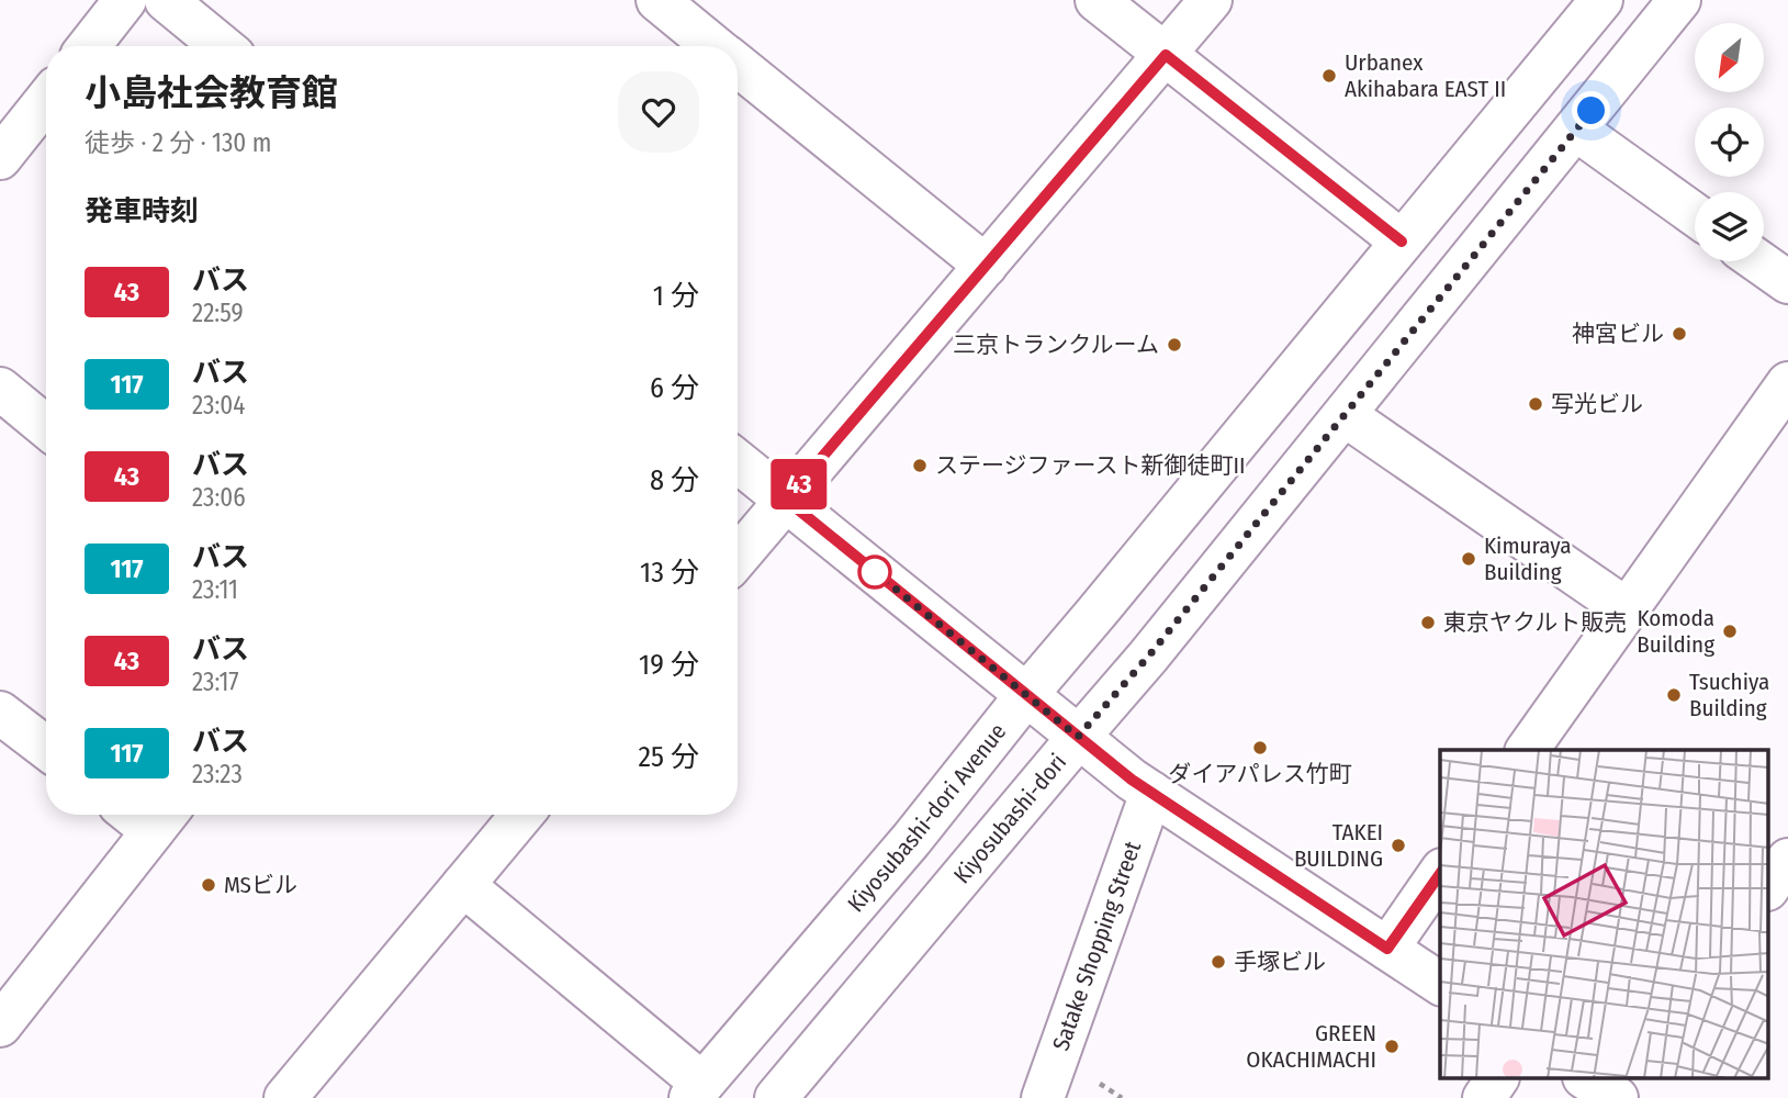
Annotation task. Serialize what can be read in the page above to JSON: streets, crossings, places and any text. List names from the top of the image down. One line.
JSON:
{"streets":{"street":["Kiyosubashi-dori Avenue","Kiyosubashi-dori","Satake Shopping Street"]},"places":["Urbanex Akihabara EAST II","神宮ビル","三京トランクルーム","写光ビル","ステージファースト新御徒町II","Kimuraya Building","東京ヤクルト販売","Komoda Building","Tsuchiya Building","ダイアパレス竹町","TAKEI BUILDING","MSビル","手塚ビル","GREEN OKACHIMACHI"],"lines":["bus line 43"],"north":"bottom left","page":{"on_map":"43","heading":[["小島社会教育館","徒歩 · 2 分 · 130 m"],"発車時刻"],"list":[{"mark":"43","name":"バス","note":"22:59","value":"1 分"},{"mark":"117","name":"バス","note":"23:04","value":"6 分"},{"mark":"43","name":"バス","note":"23:06","value":"8 分"},{"mark":"117","name":"バス","note":"23:11","value":"13 分"},{"mark":"43","name":"バス","note":"23:17","value":"19 分"},{"mark":"117","name":"バス","note":"23:23","value":"25 分"}]}}
